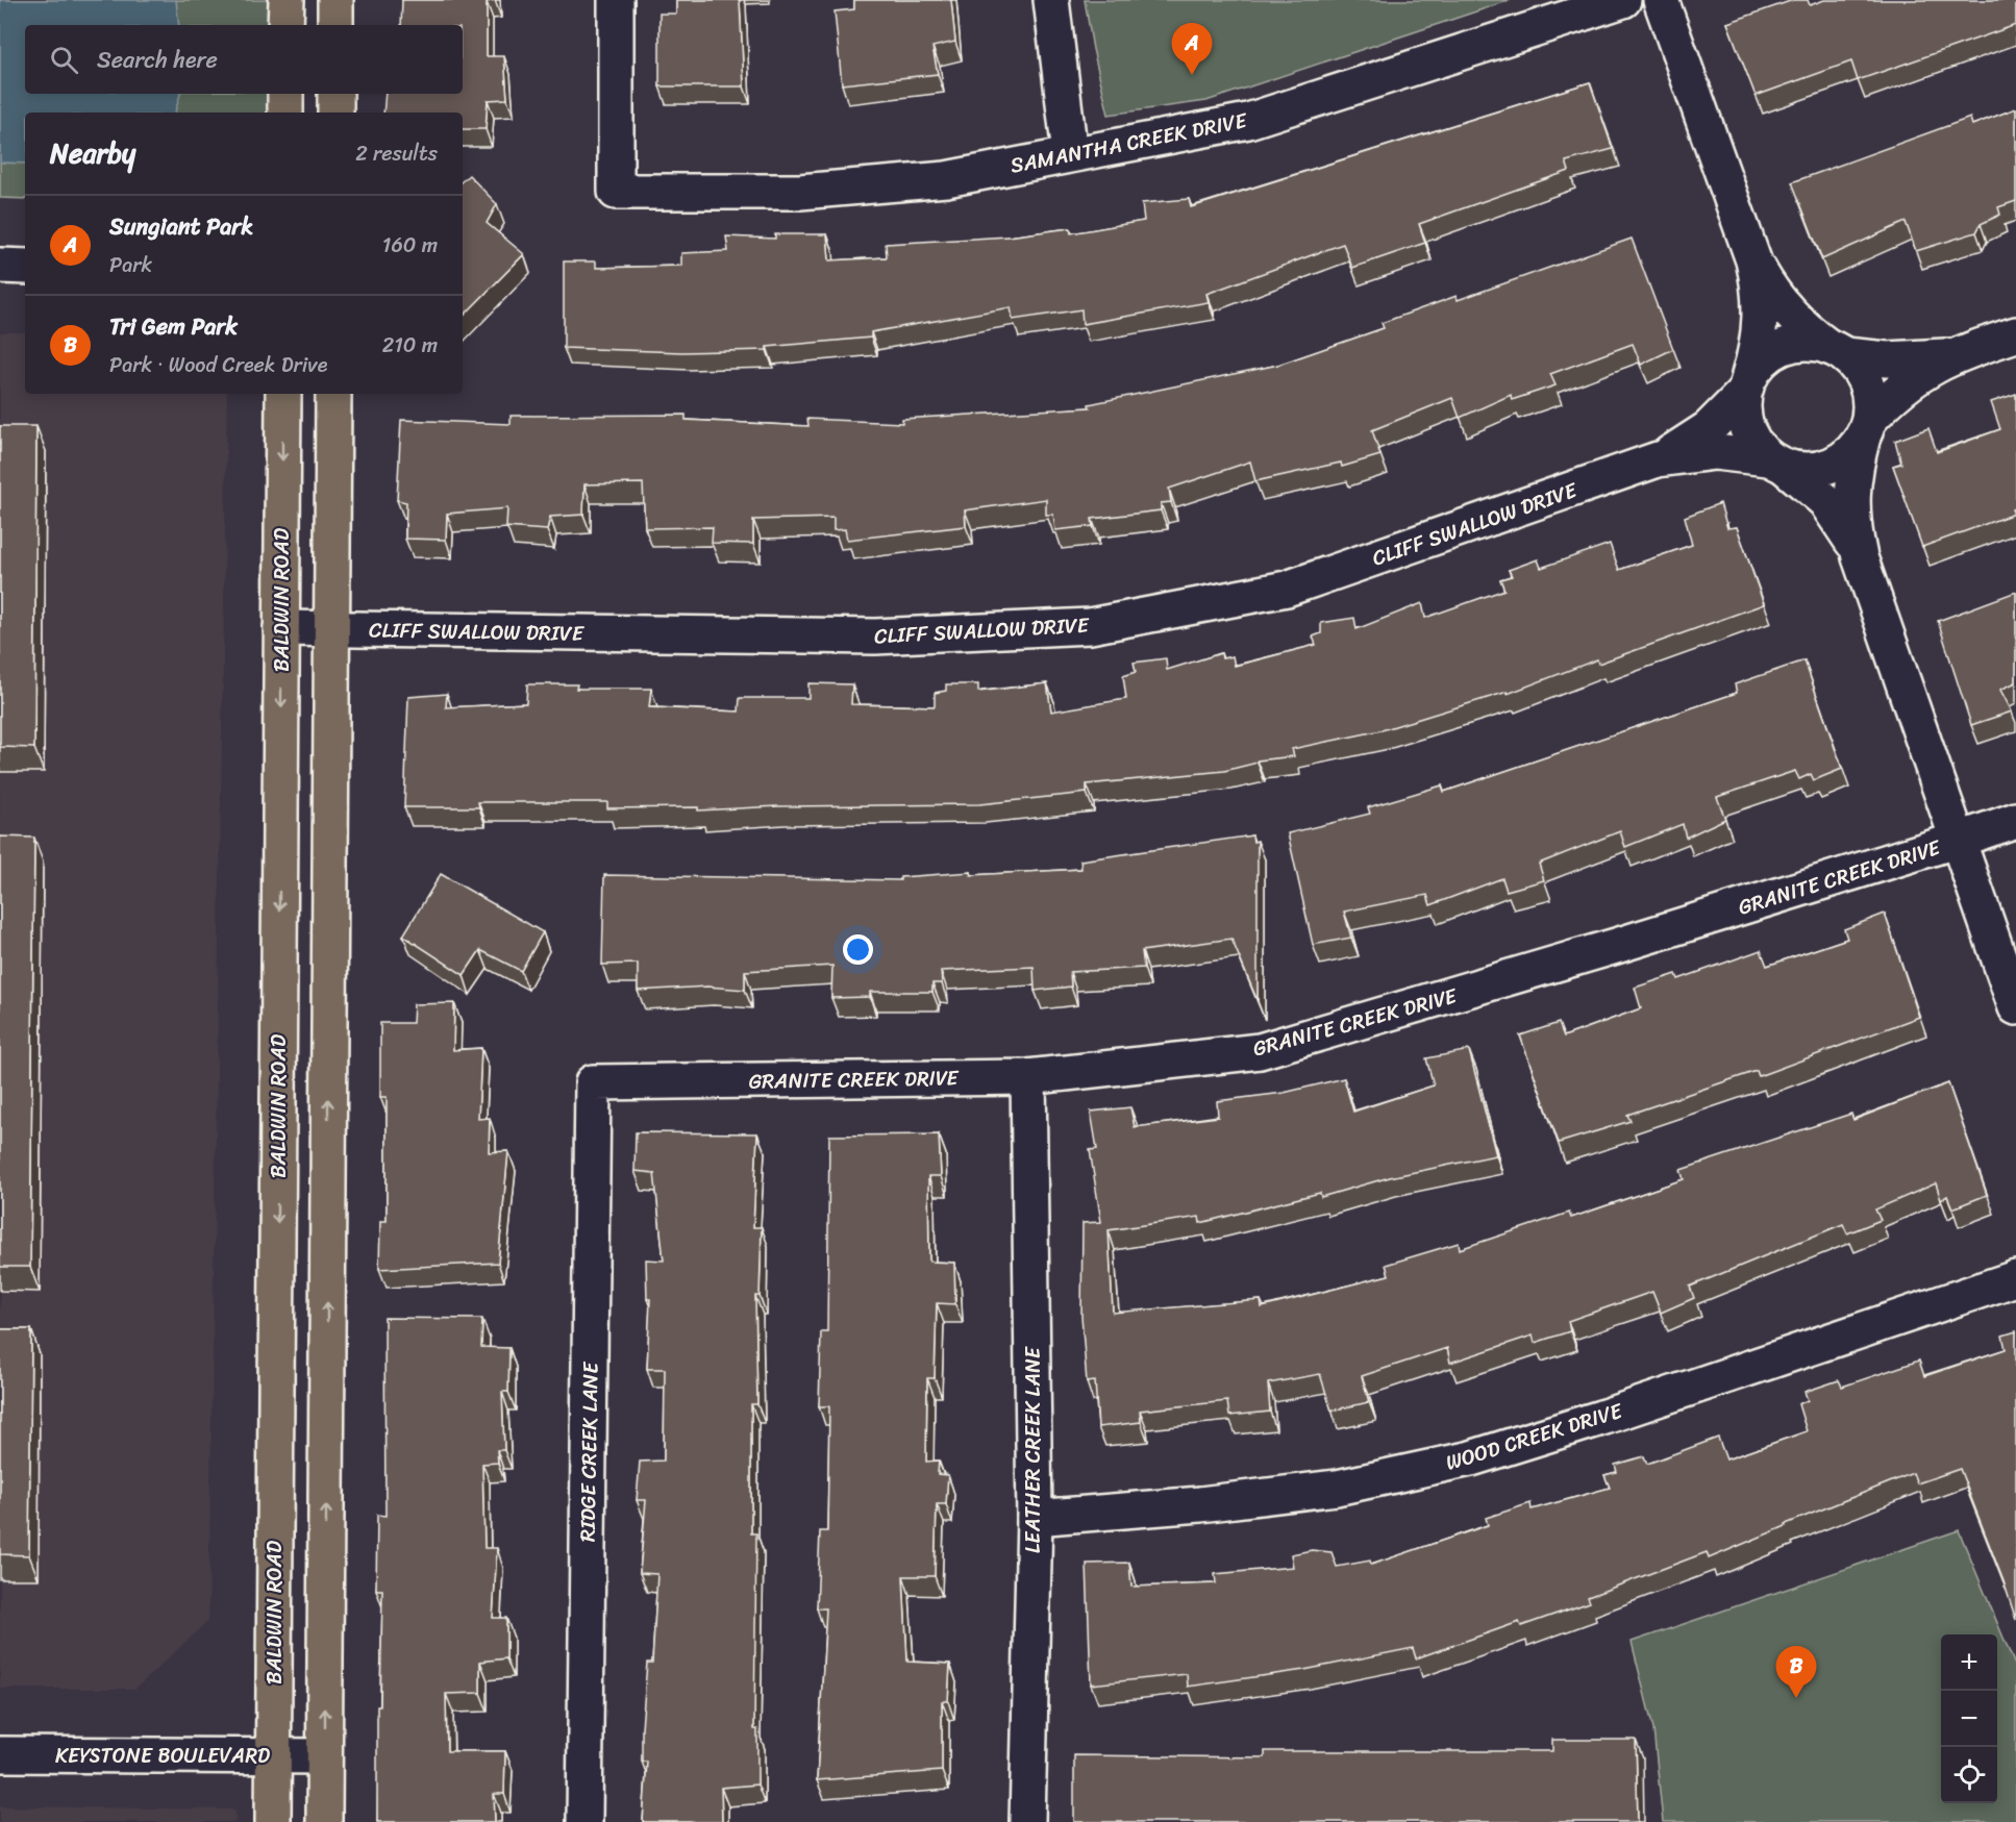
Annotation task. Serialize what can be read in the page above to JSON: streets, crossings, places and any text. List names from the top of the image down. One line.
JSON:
{"streets":{"main road":["BALDWIN ROAD"],"street":["SAMANTHA CREEK DRIVE","CLIFF SWALLOW DRIVE","GRANITE CREEK DRIVE","WOOD CREEK DRIVE","LEATHER CREEK LANE","RIDGE CREEK LANE","KEYSTONE BOULEVARD"]},"crossings":[["CLIFF SWALLOW DRIVE","BALDWIN ROAD"],["BALDWIN ROAD","KEYSTONE BOULEVARD"],["GRANITE CREEK DRIVE","LEATHER CREEK LANE"],["GRANITE CREEK DRIVE","RIDGE CREEK LANE"],["WOOD CREEK DRIVE","LEATHER CREEK LANE"]],"page":{"pins":["A","B"],"search":"Search here","heading":["Nearby","2 results"],"list":[{"mark":"A","name":"Sungiant Park","note":"Park","value":"160 m"},{"mark":"B","name":"Tri Gem Park","note":"Park · Wood Creek Drive","value":"210 m"}],"map_buttons":["+","−"]}}
